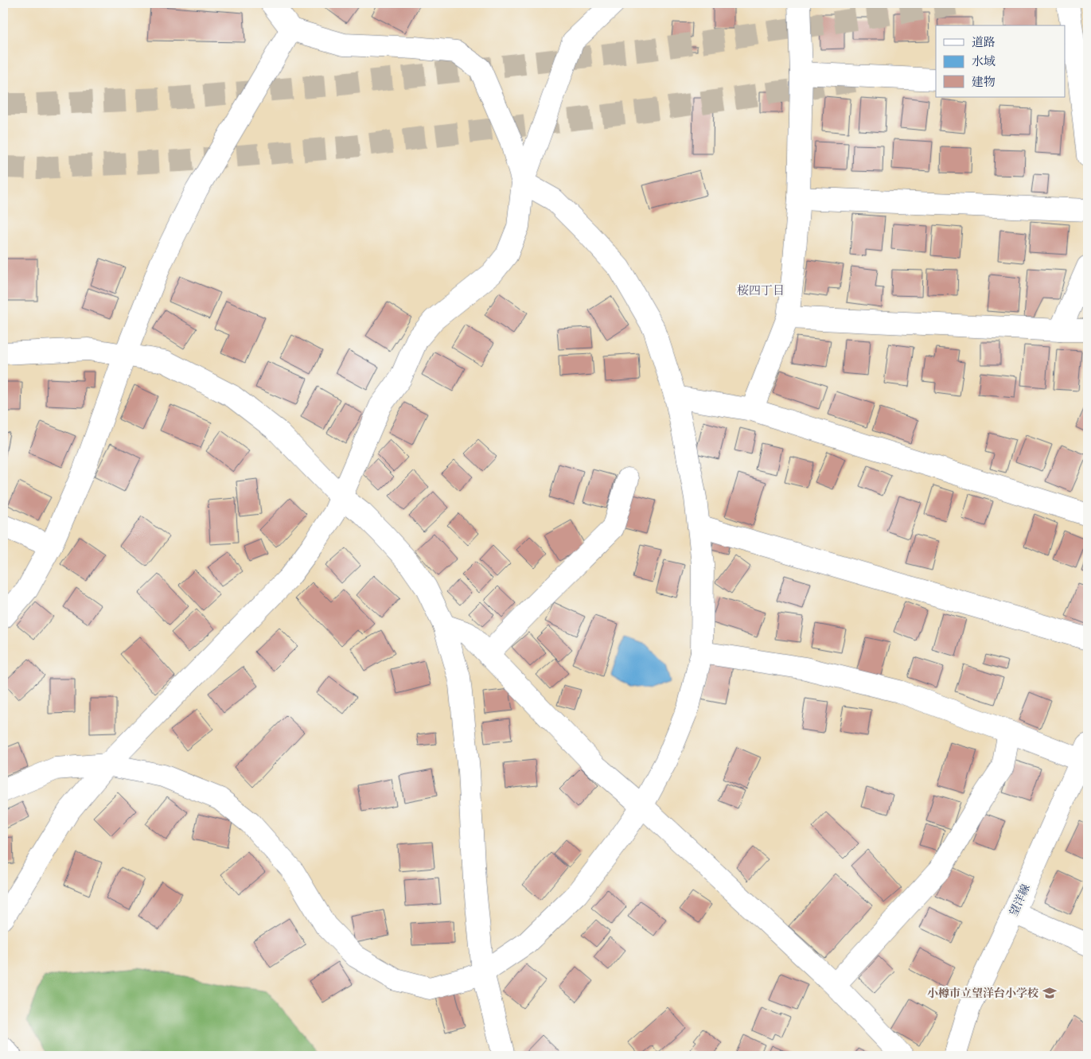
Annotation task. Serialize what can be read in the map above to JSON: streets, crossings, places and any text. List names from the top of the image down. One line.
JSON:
{"streets":{"street":["望洋線"]},"districts":["桜四丁目"],"places":{"school or university":["小樽市立望洋台小学校"]},"legend":["道路","水域","建物"]}
